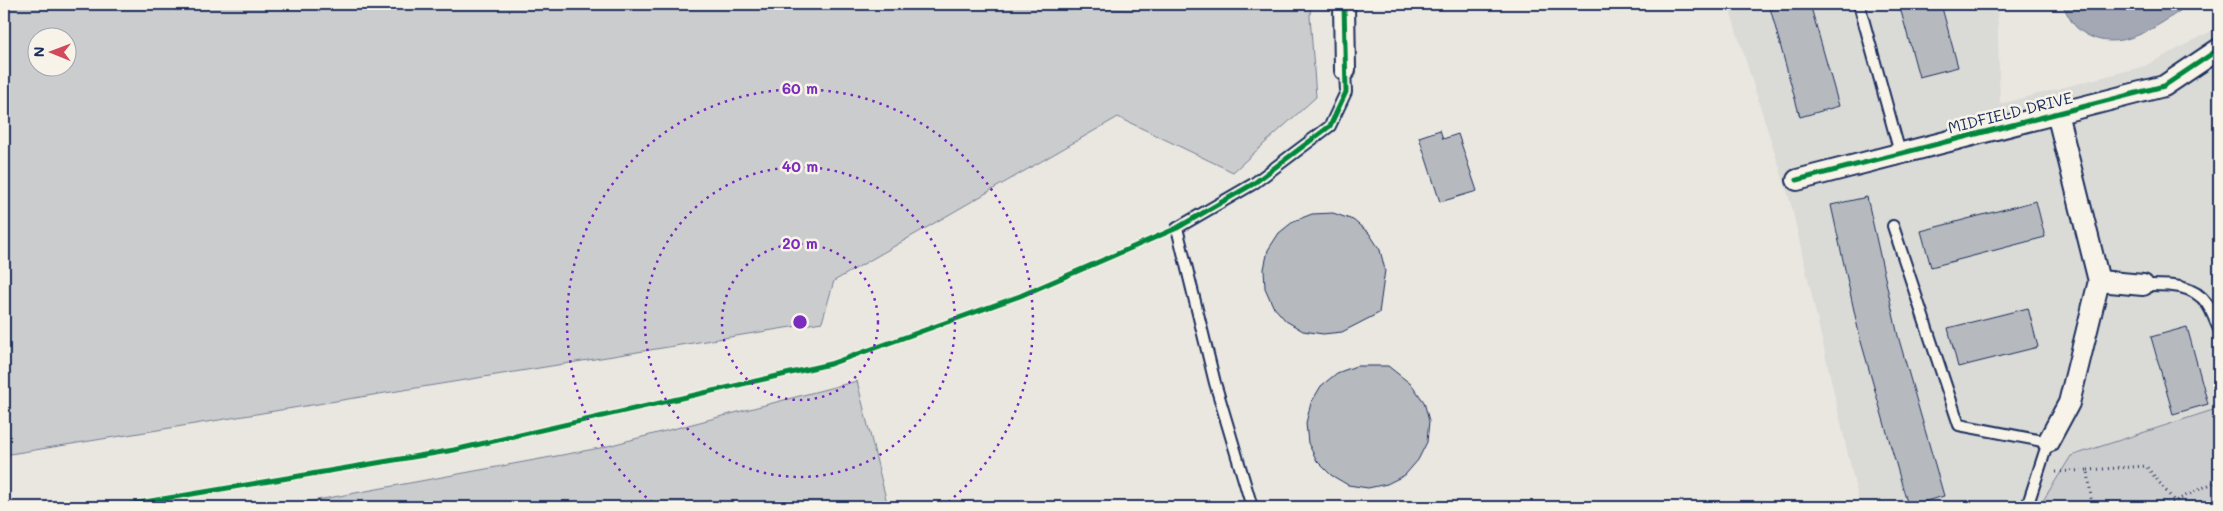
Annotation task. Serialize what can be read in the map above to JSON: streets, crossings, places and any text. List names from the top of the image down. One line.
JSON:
{"streets":{"street":["MIDFIELD DRIVE"]},"north":"left","rings":["60 m","40 m","20 m"]}
